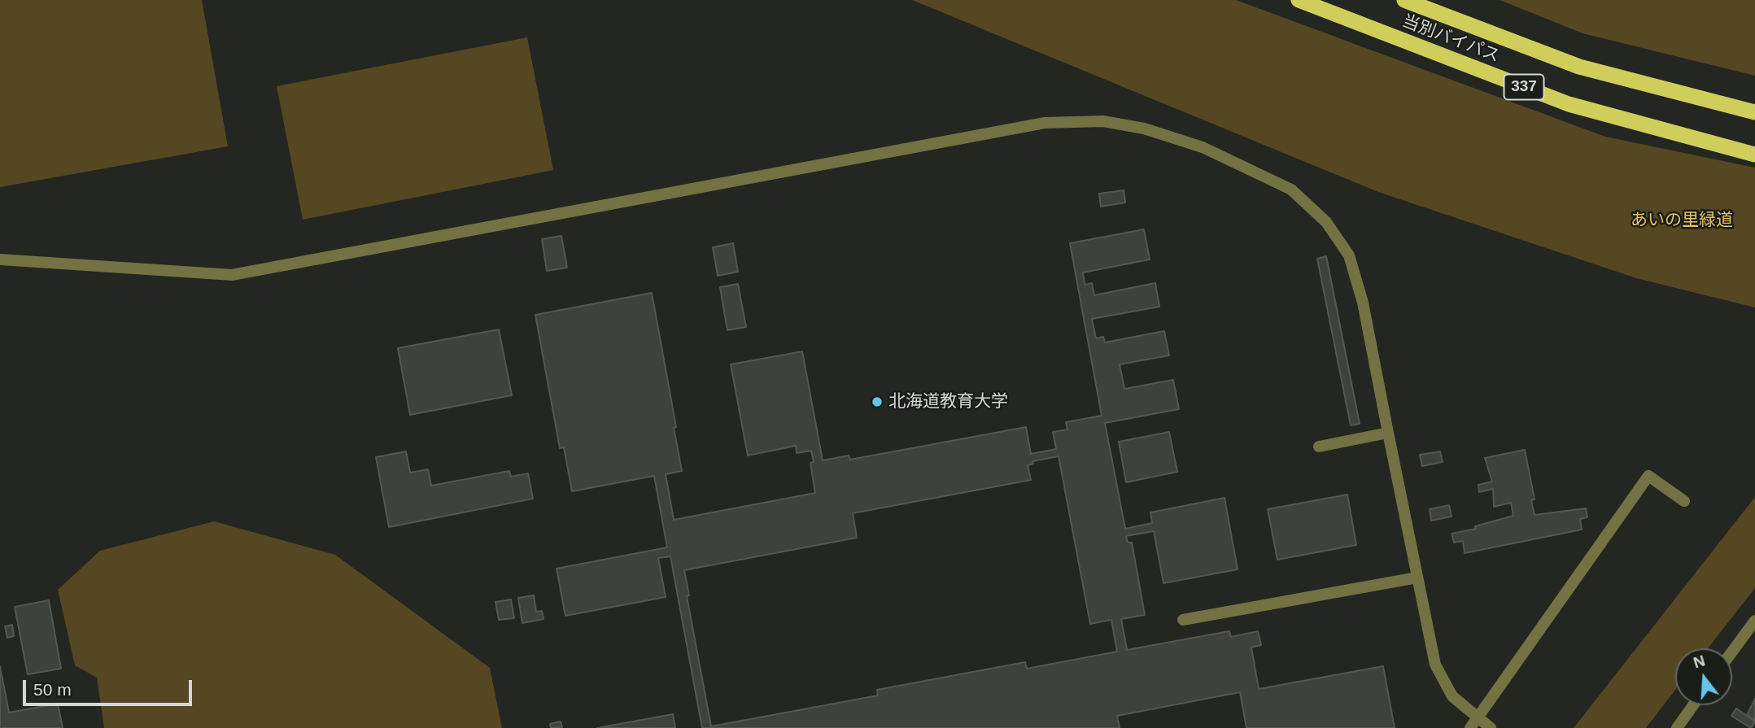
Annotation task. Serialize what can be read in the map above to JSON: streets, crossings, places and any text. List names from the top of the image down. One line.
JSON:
{"streets":{"highway":["当別バイパス","337"]},"parks":["あいの里緑道"],"places":["北海道教育大学"],"scale_bar":"50 m","north":"top"}
